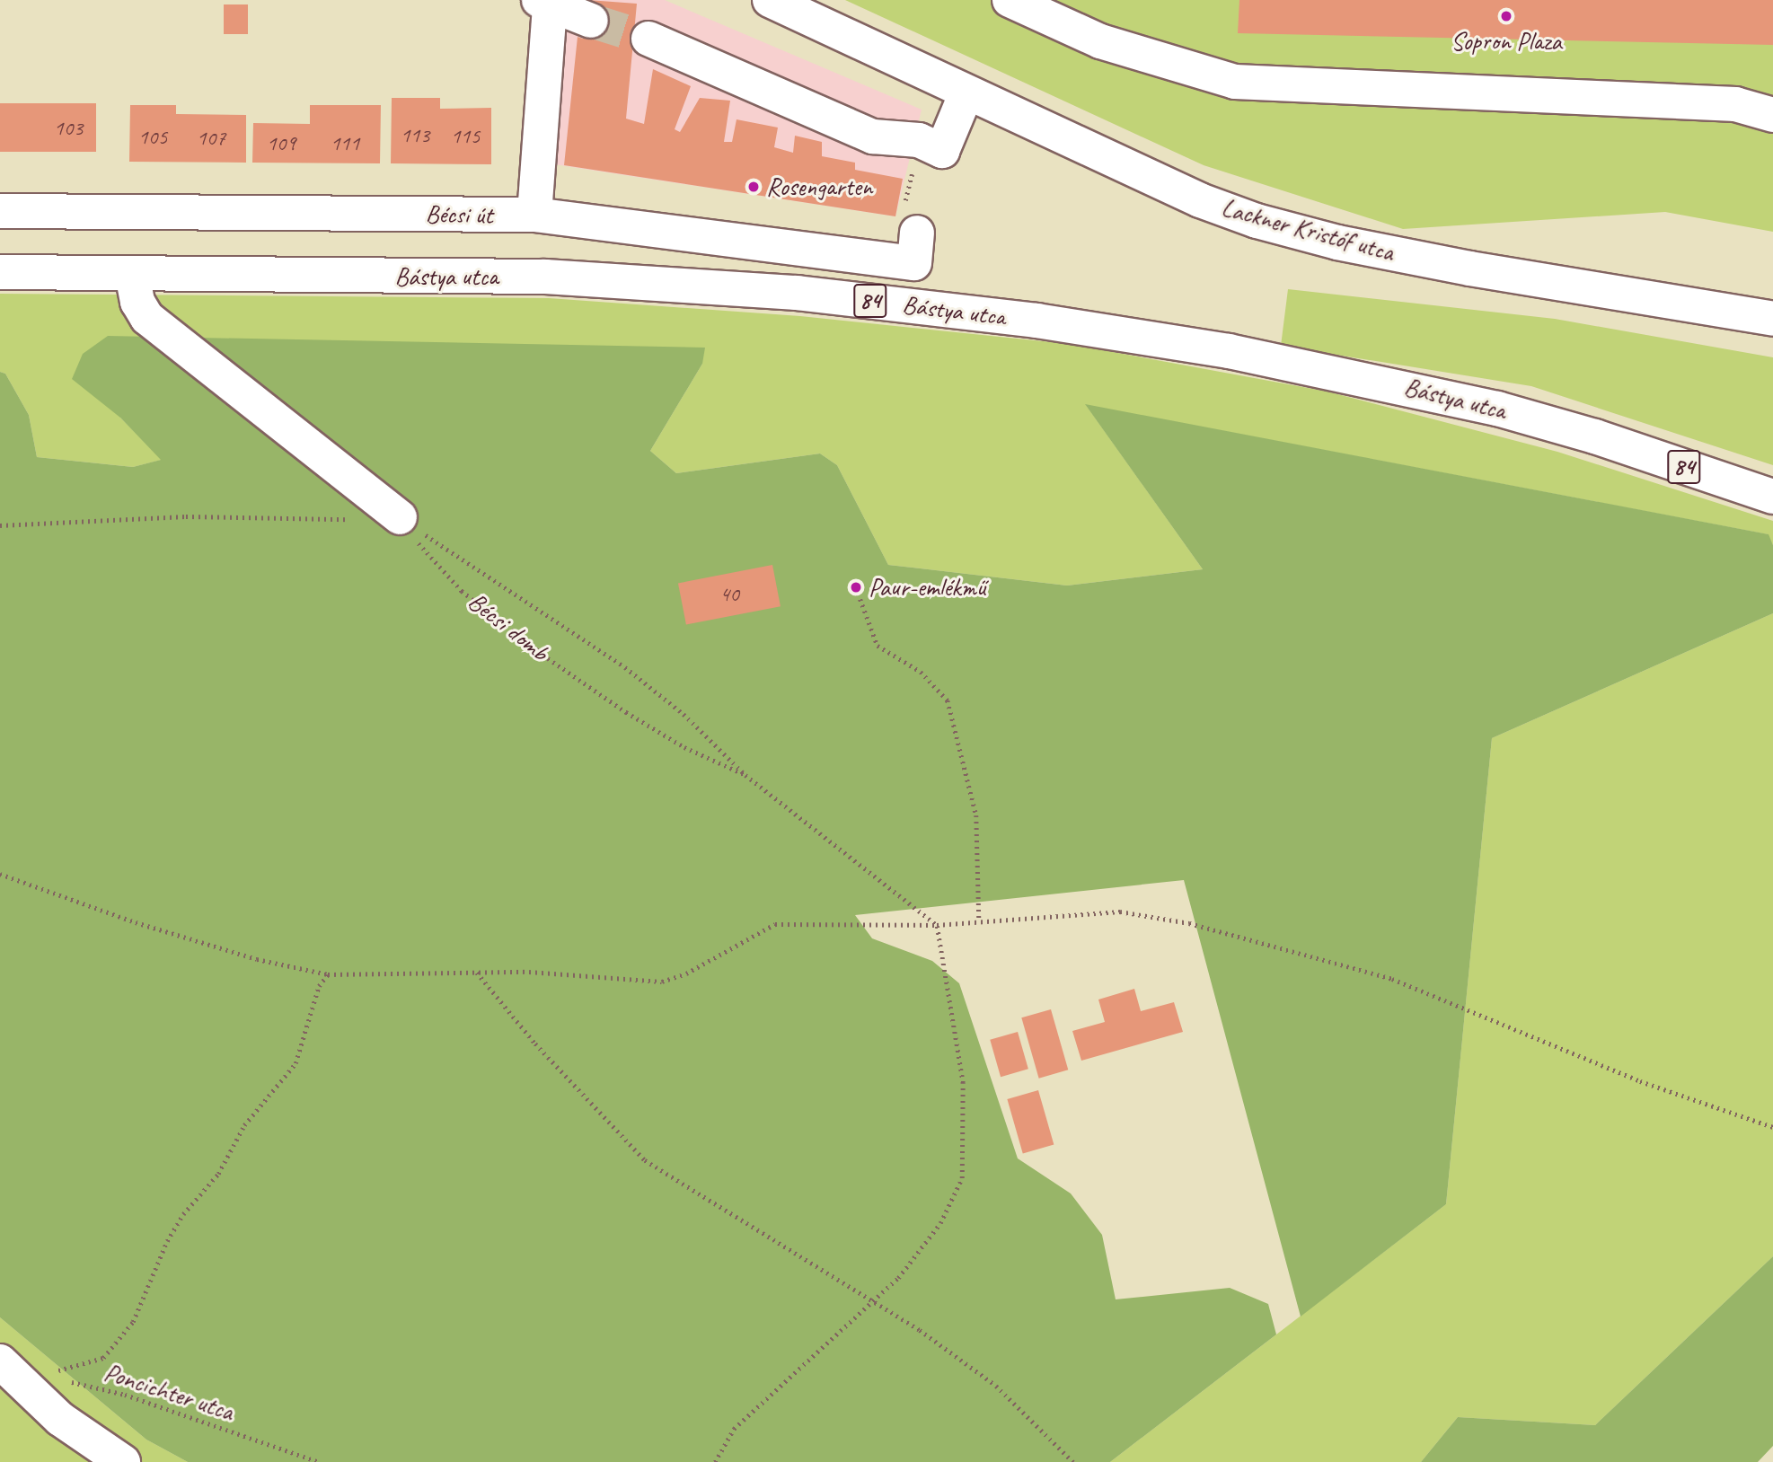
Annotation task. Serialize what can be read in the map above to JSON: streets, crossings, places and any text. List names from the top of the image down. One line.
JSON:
{"streets":{"street":["Bécsi út","Lackner Kristóf utca","Bástya utca","84"],"path":["Bécsi domb","Poncichter utca"]},"places":["Sopron Plaza","Rosengarten","Paur-emlékmű"],"house_numbers":["103","113","115","105","107","109","111","40"]}
